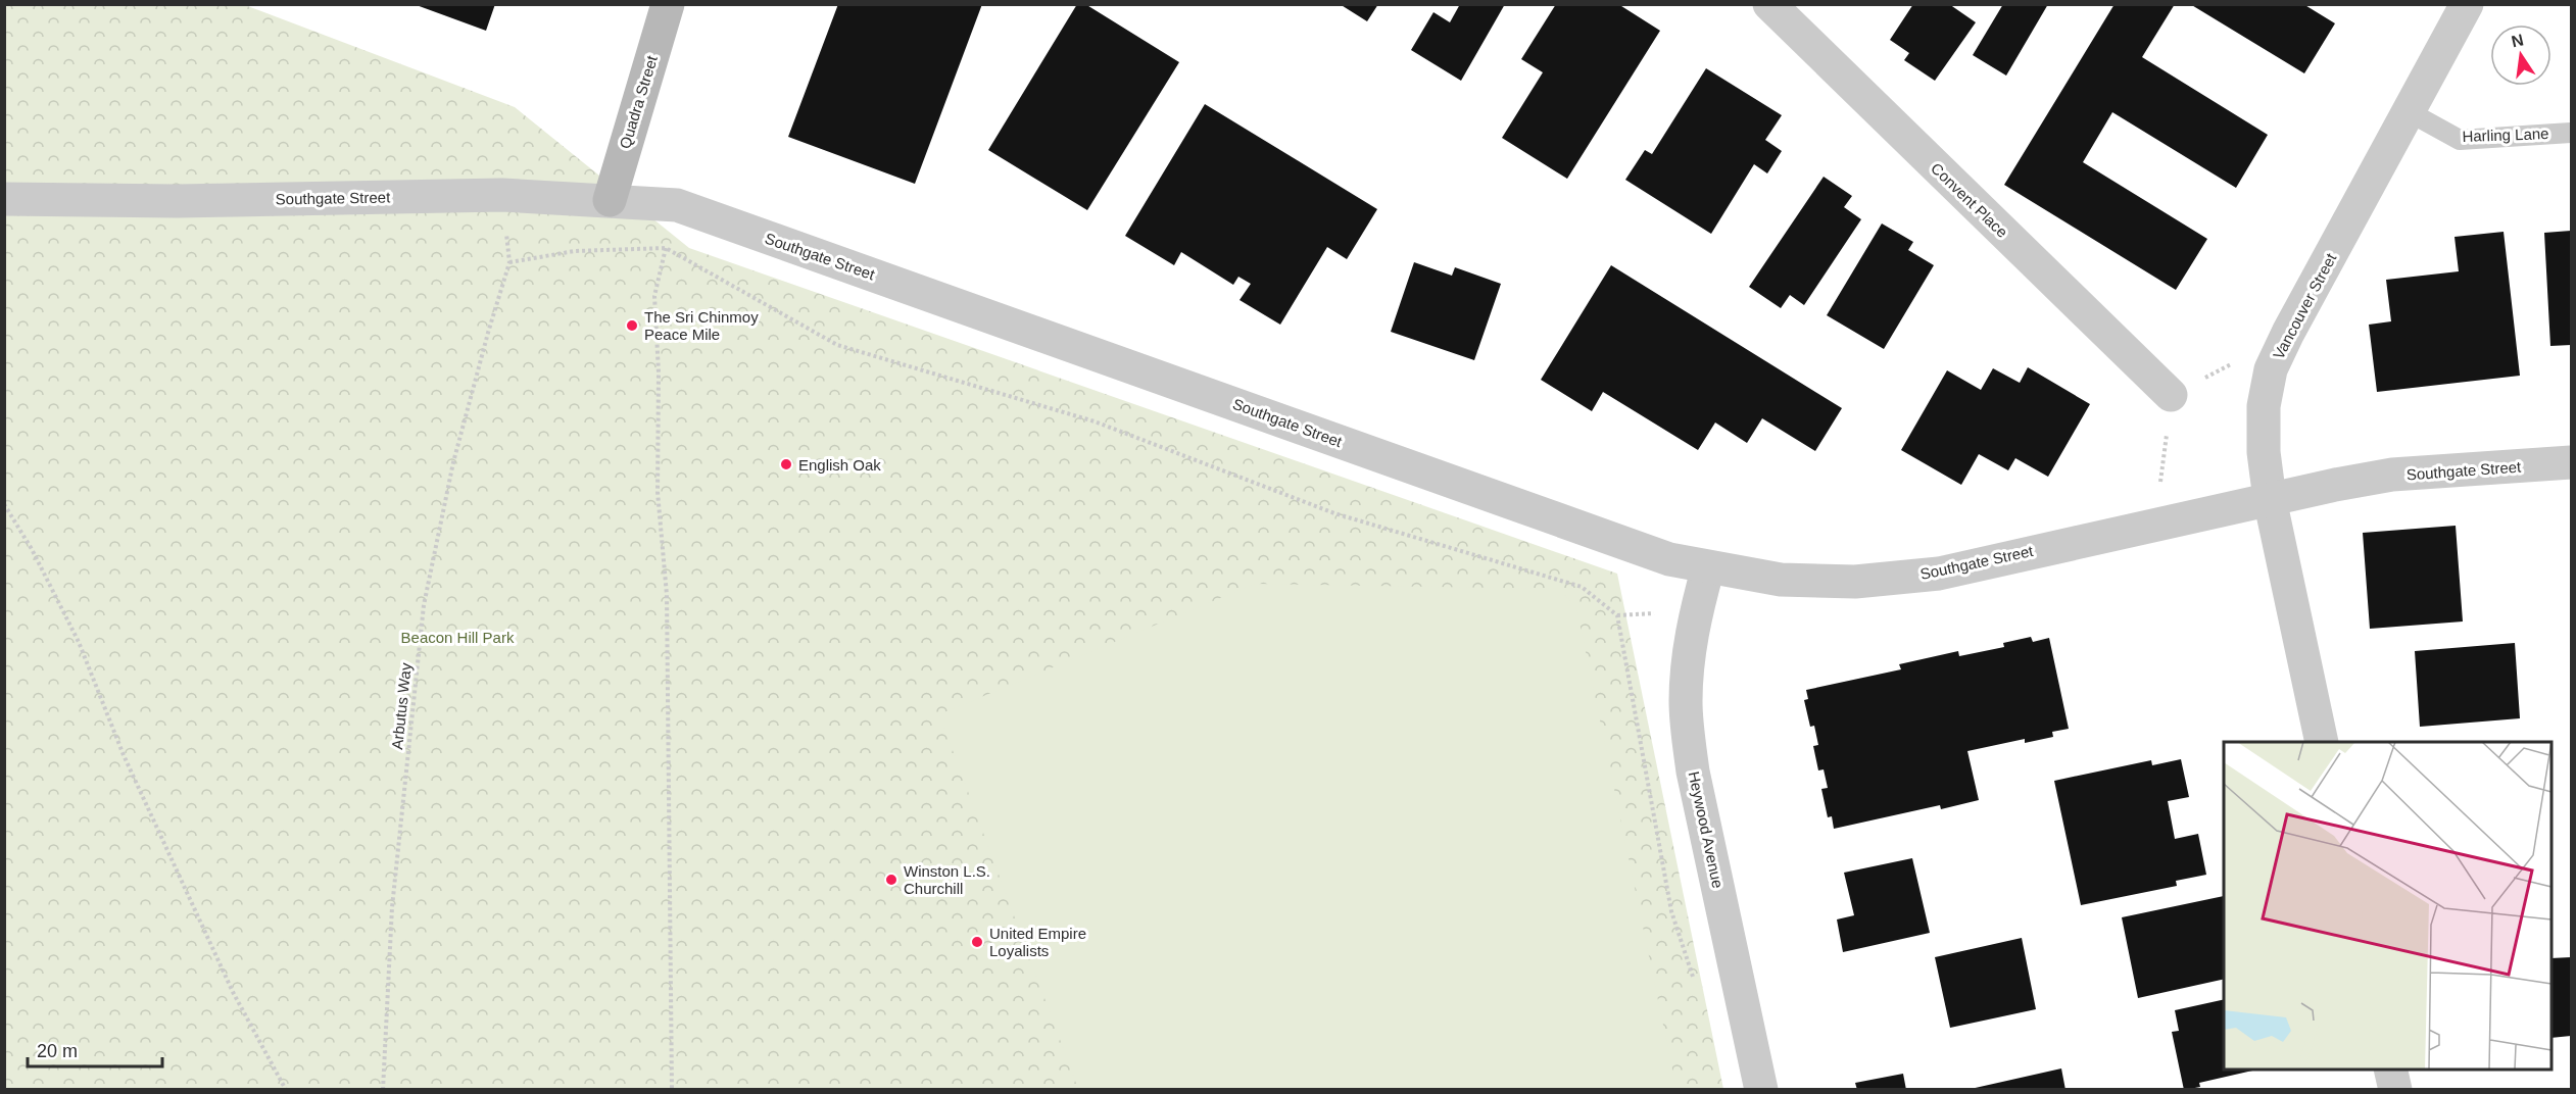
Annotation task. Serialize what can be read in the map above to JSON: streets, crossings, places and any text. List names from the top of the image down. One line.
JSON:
{"streets":{"main road":["Quadra Street"],"street":["Southgate Street","Convent Place","Vancouver Street","Heywood Avenue"],"lane":["Harling Lane"],"path":["Arbutus Way"]},"crossings":[["Quadra Street","Southgate Street"],["Harling Lane","Vancouver Street"],["Southgate Street","Vancouver Street"],["Southgate Street","Heywood Avenue"]],"parks":["Beacon Hill Park"],"places":["The Sri Chinmoy Peace Mile","English Oak","Winston L.S. Churchill","United Empire Loyalists"],"scale_bar":"20 m","north":"top"}
